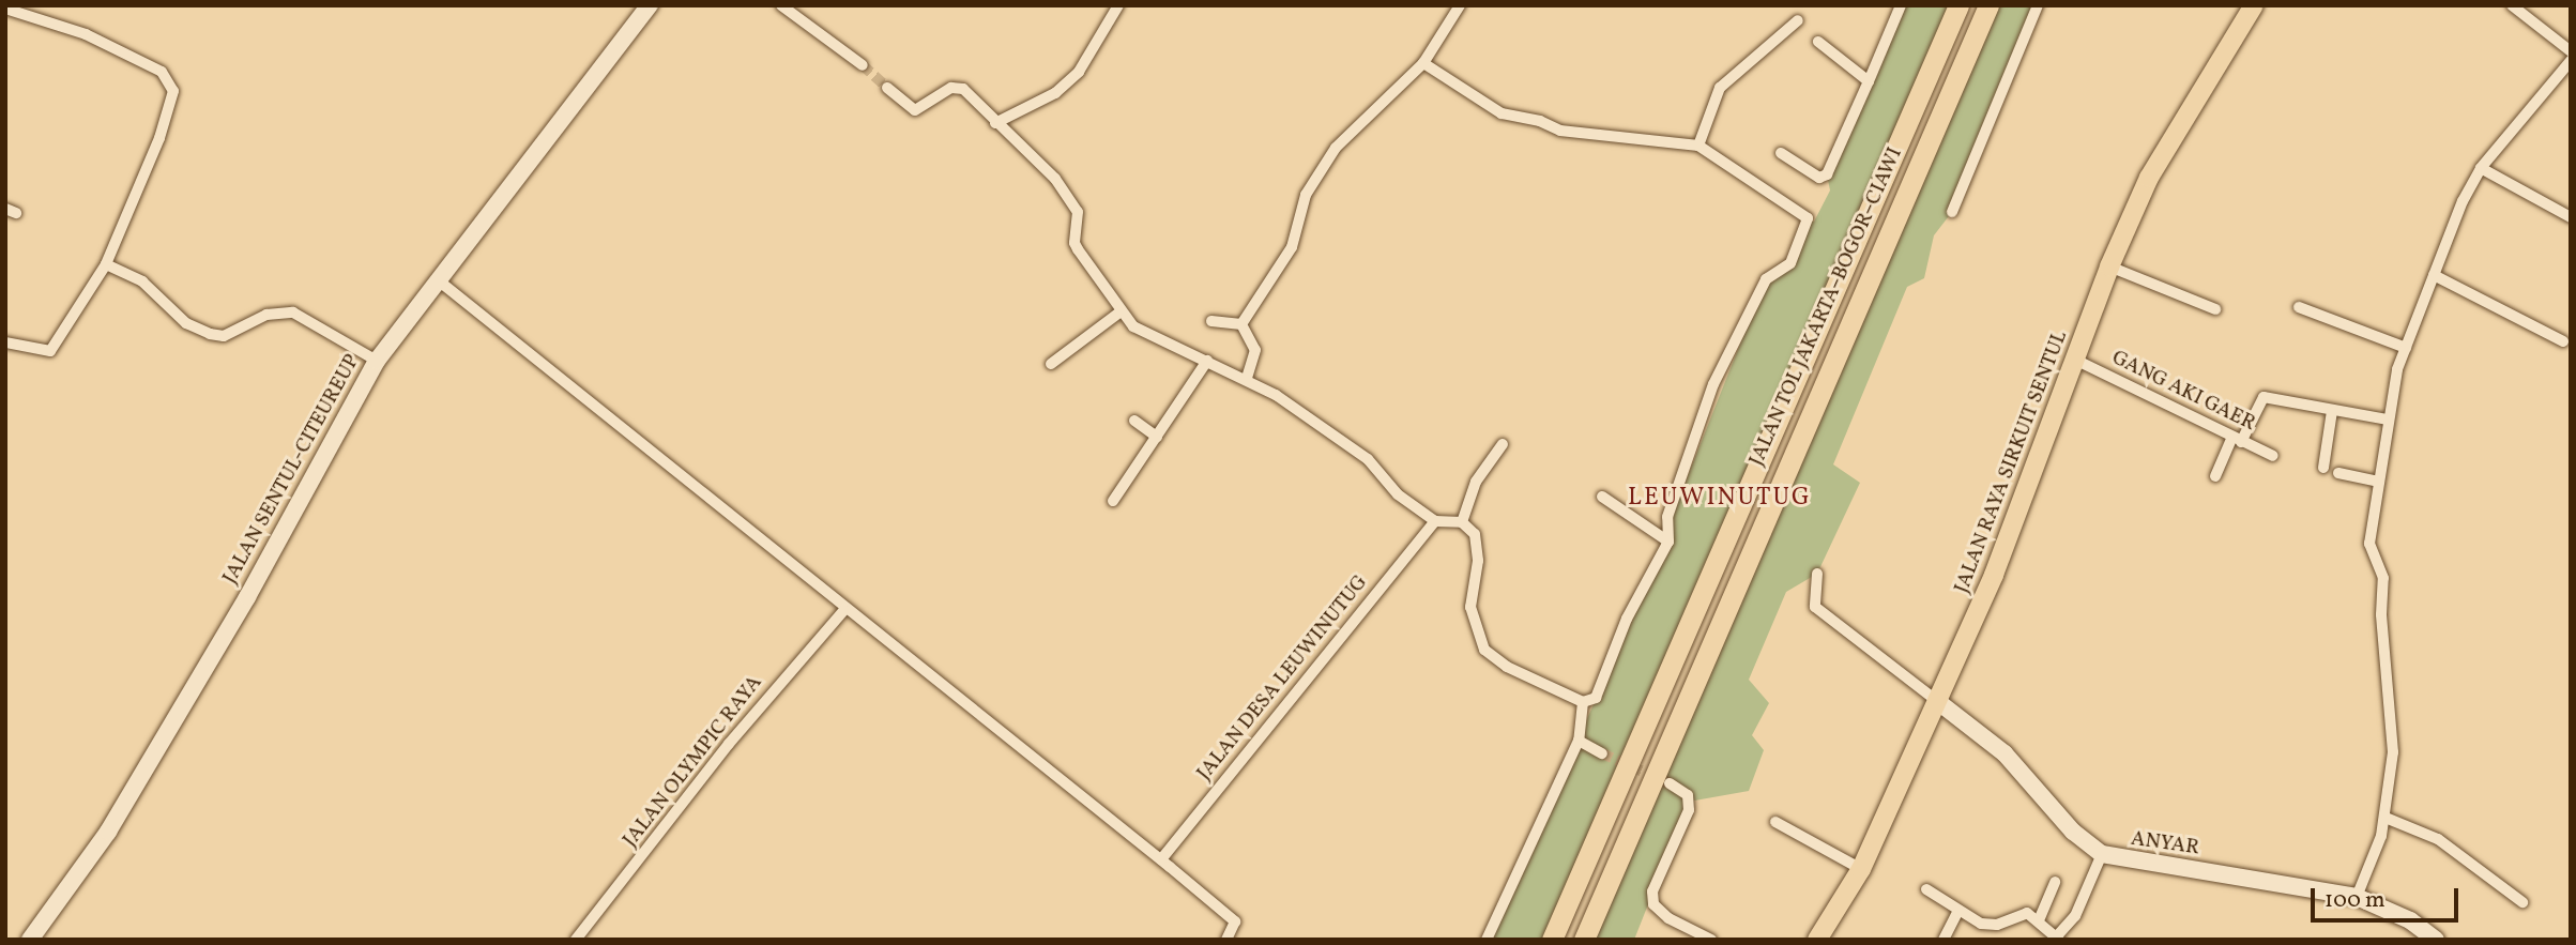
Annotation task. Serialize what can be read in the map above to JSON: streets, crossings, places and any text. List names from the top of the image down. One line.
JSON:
{"streets":{"highway":["JALAN TOL JAKARTA–BOGOR–CIAWI"],"main road":["JALAN RAYA SIRKUIT SENTUL"],"street":["GANG AKI GAER","JALAN SENTUL-CITEUREUP","JALAN DESA LEUWINUTUG","JALAN OLYMPIC RAYA","ANYAR"]},"crossings":[["GANG AKI GAER","JALAN RAYA SIRKUIT SENTUL"],["JALAN RAYA SIRKUIT SENTUL","ANYAR"]],"districts":["LEUWINUTUG"],"scale_bar":"100 m"}
